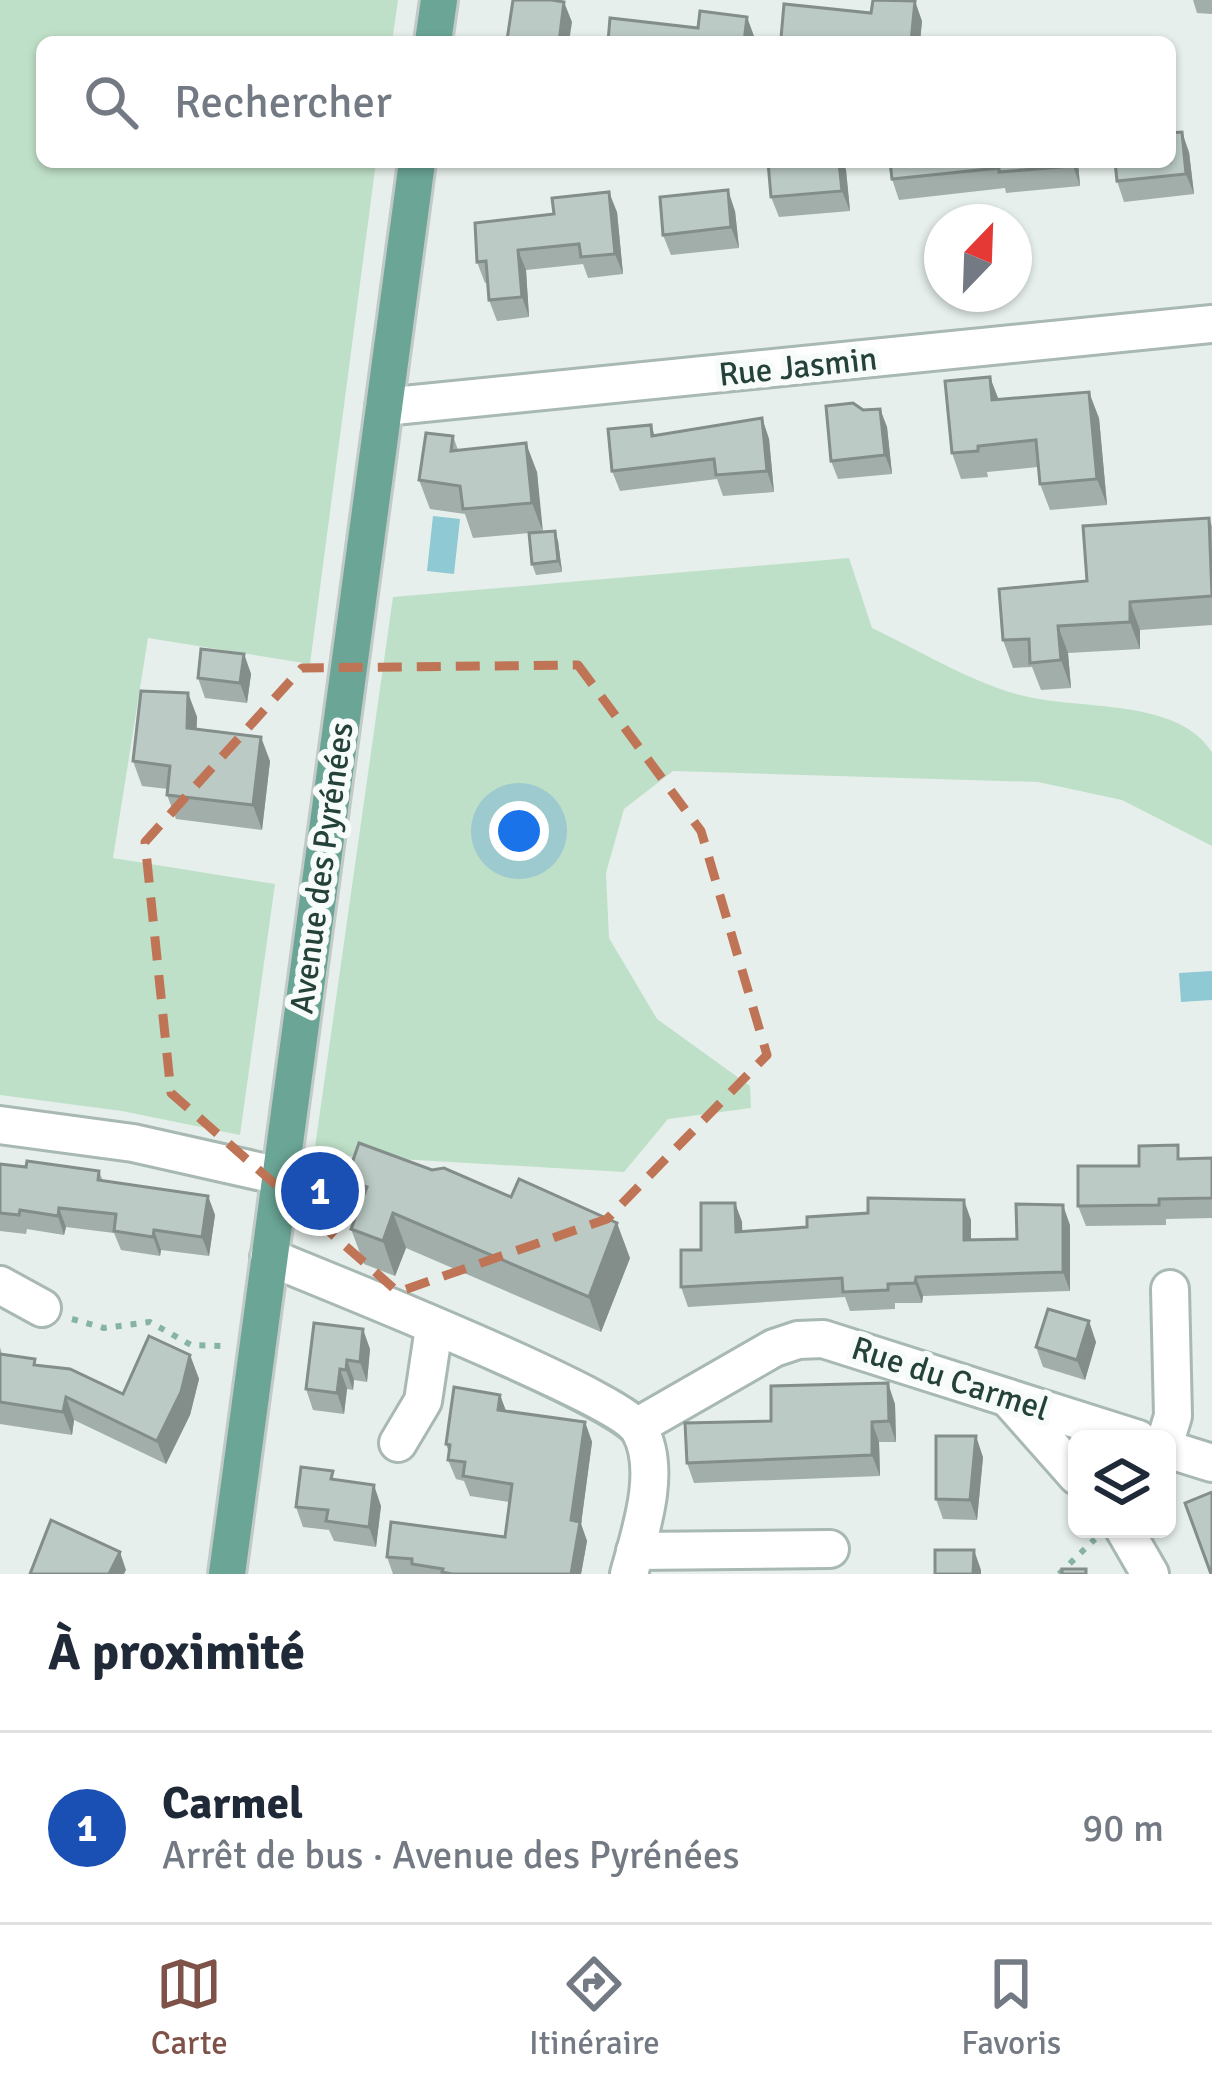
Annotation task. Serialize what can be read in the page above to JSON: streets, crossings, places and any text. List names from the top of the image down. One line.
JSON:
{"streets":{"main road":["Avenue des Pyrénées"],"street":["Rue Jasmin","Rue du Carmel"]},"crossings":[["Rue Jasmin","Avenue des Pyrénées"]],"north":"top right","page":{"search":"Rechercher","pins":"1","heading":"À proximité","list":[{"mark":"1","name":"Carmel","note":"Arrêt de bus · Avenue des Pyrénées","value":"90 m"}],"nav":["Carte","Itinéraire","Favoris"]}}
